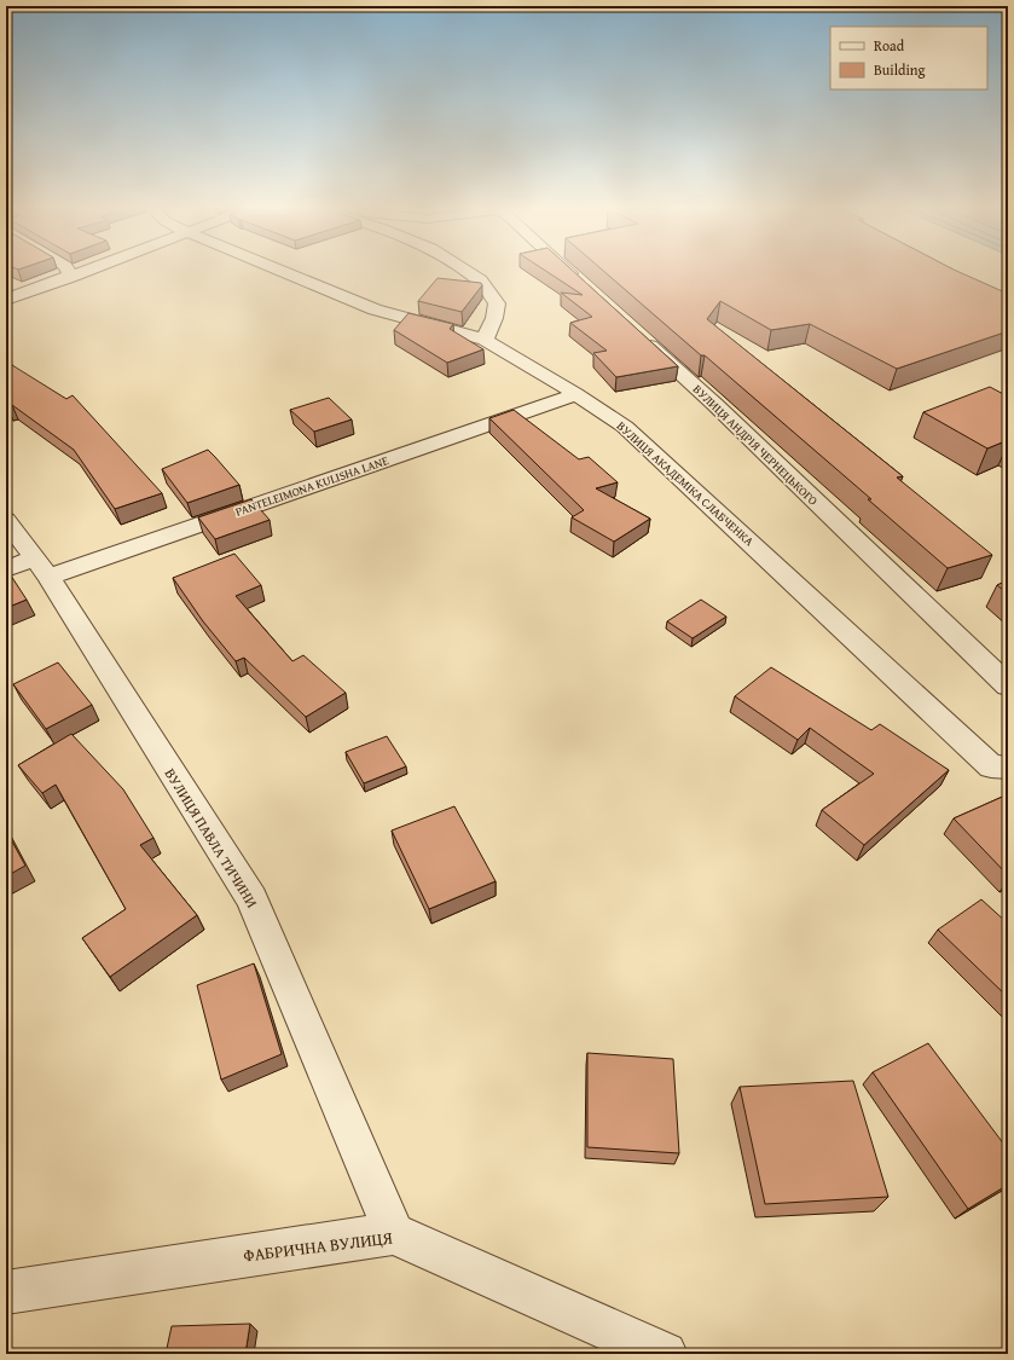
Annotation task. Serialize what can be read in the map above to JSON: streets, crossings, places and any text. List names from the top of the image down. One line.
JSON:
{"streets":{"street":["ВУЛИЦЯ АНДРІЯ ЧЕРНЕЦЬКОГО","ВУЛИЦЯ АКАДЕМІКА СЛАБЧЕНКА","PANTELEIMONA KULISHA LANE","ВУЛИЦЯ ПАВЛА ТИЧИНИ","ФАБРИЧНА ВУЛИЦЯ"]},"crossings":[["ВУЛИЦЯ АКАДЕМІКА СЛАБЧЕНКА","PANTELEIMONA KULISHA LANE"],["PANTELEIMONA KULISHA LANE","ВУЛИЦЯ ПАВЛА ТИЧИНИ"],["ВУЛИЦЯ ПАВЛА ТИЧИНИ","ФАБРИЧНА ВУЛИЦЯ"]],"legend":["Road","Building"]}
